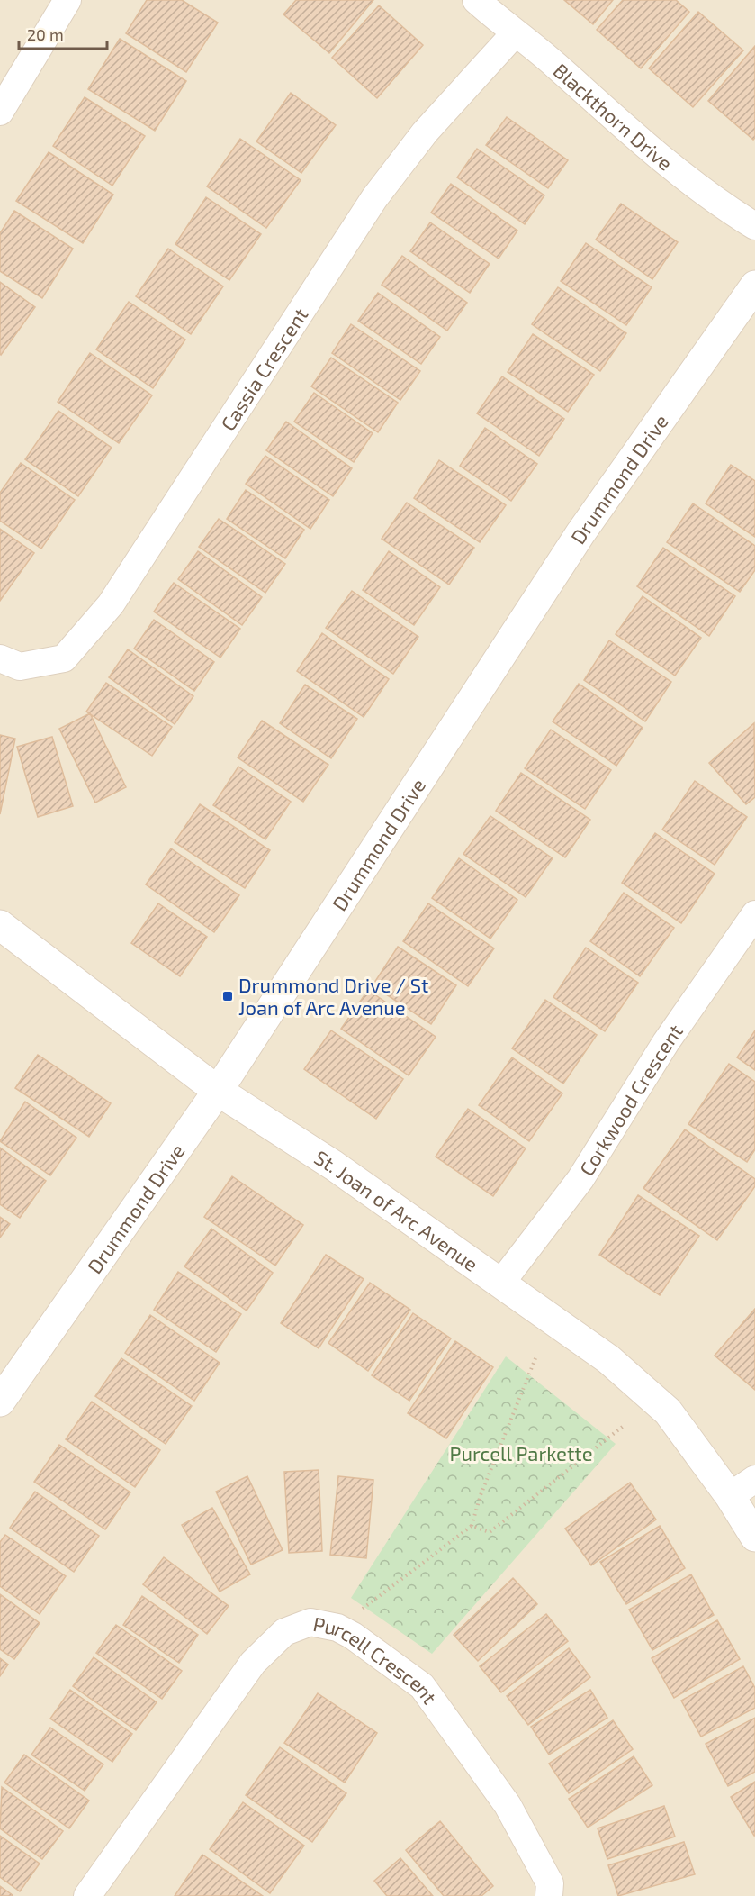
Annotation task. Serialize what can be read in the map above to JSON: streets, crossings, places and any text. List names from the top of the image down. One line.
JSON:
{"streets":{"street":["Blackthorn Drive","Cassia Crescent","Drummond Drive","Corkwood Crescent","St. Joan of Arc Avenue","Purcell Crescent"]},"crossings":[["Blackthorn Drive","Cassia Crescent"],["Drummond Drive","St. Joan of Arc Avenue"],["Corkwood Crescent","St. Joan of Arc Avenue"]],"parks":["Purcell Parkette"],"places":{"transit":["Drummond Drive / St Joan of Arc Avenue"]},"scale_bar":"20 m"}
